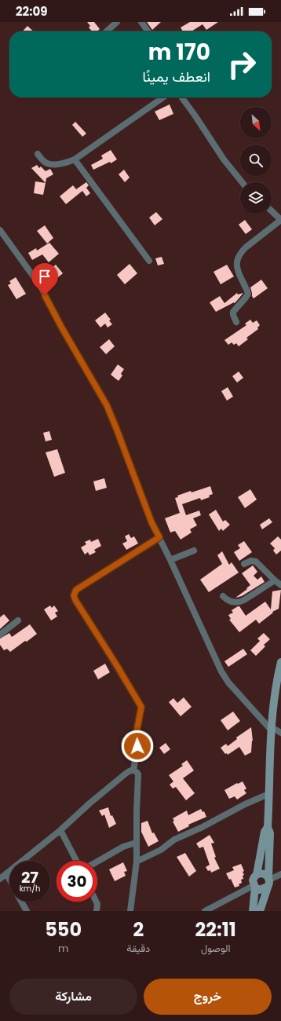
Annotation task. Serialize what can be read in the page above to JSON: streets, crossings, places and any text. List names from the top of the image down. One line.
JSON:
{"north":"bottom right","page":{"status":"22:09","turn":["170 m","انعطف يمينًا"],"speed":"27 km/h","limit":"30","eta":["22:11","الوصول","2","دقيقة","550","m"],"buttons":["خروج","مشاركة"]}}
